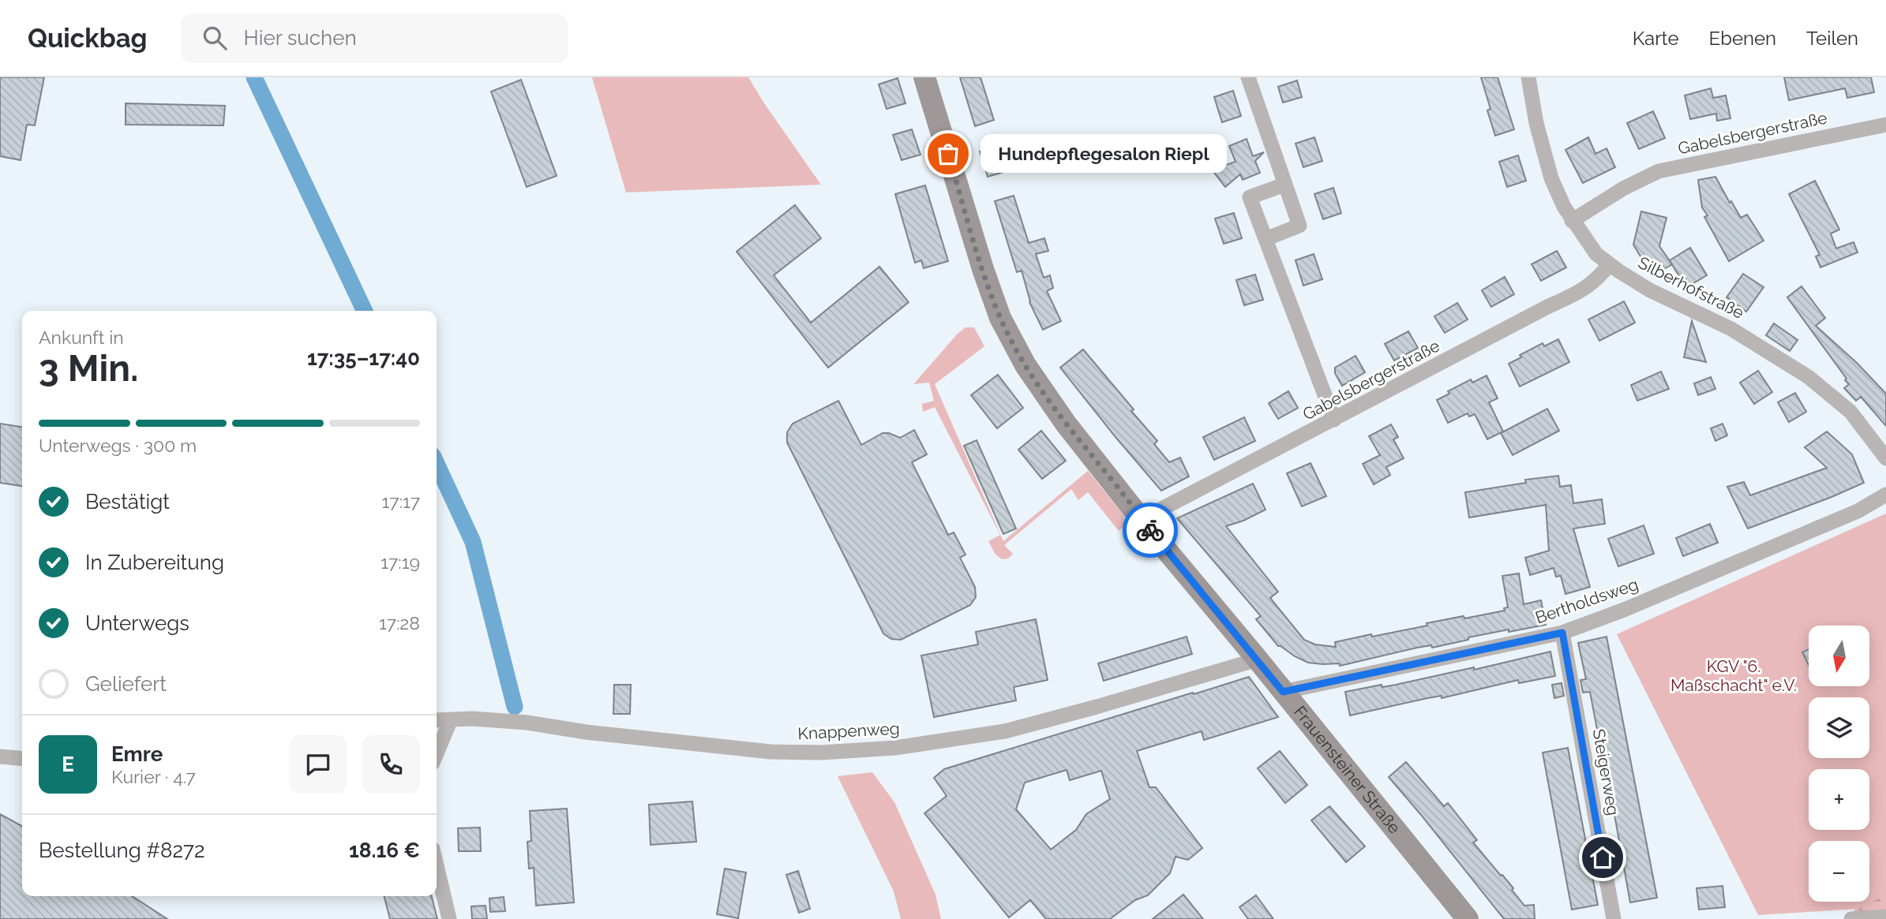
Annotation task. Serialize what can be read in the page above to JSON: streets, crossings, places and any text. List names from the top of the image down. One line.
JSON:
{"streets":{"main road":["Frauensteiner Straße"],"street":["Gabelsbergerstraße","Silberhofstraße","Bertholdsweg","Knappenweg","Steigerweg"]},"crossings":[["Gabelsbergerstraße","Silberhofstraße"],["Gabelsbergerstraße","Frauensteiner Straße"],["Bertholdsweg","Frauensteiner Straße"],["Bertholdsweg","Steigerweg"],["Knappenweg","Frauensteiner Straße"]],"parks":["KGV \"6. Maßschacht\" e.V."],"places":["Hundepflegesalon Riepl"],"north":"bottom","page":{"header":"Quickbag","search":"Hier suchen","nav":["Karte","Ebenen","Teilen"],"bubble":"Hundepflegesalon Riepl","heading":["3 Min.","Ankunft in","17:35–17:40"],"panel":["Emre","Kurier · 4.7","Bestellung #8272","18.16 €"],"bar":"Unterwegs · 300 m","list":[["Bestätigt","17:17"],["In Zubereitung","17:19"],["Unterwegs","17:28"],"Geliefert"],"map_buttons":["+","−"],"round":"E"}}
